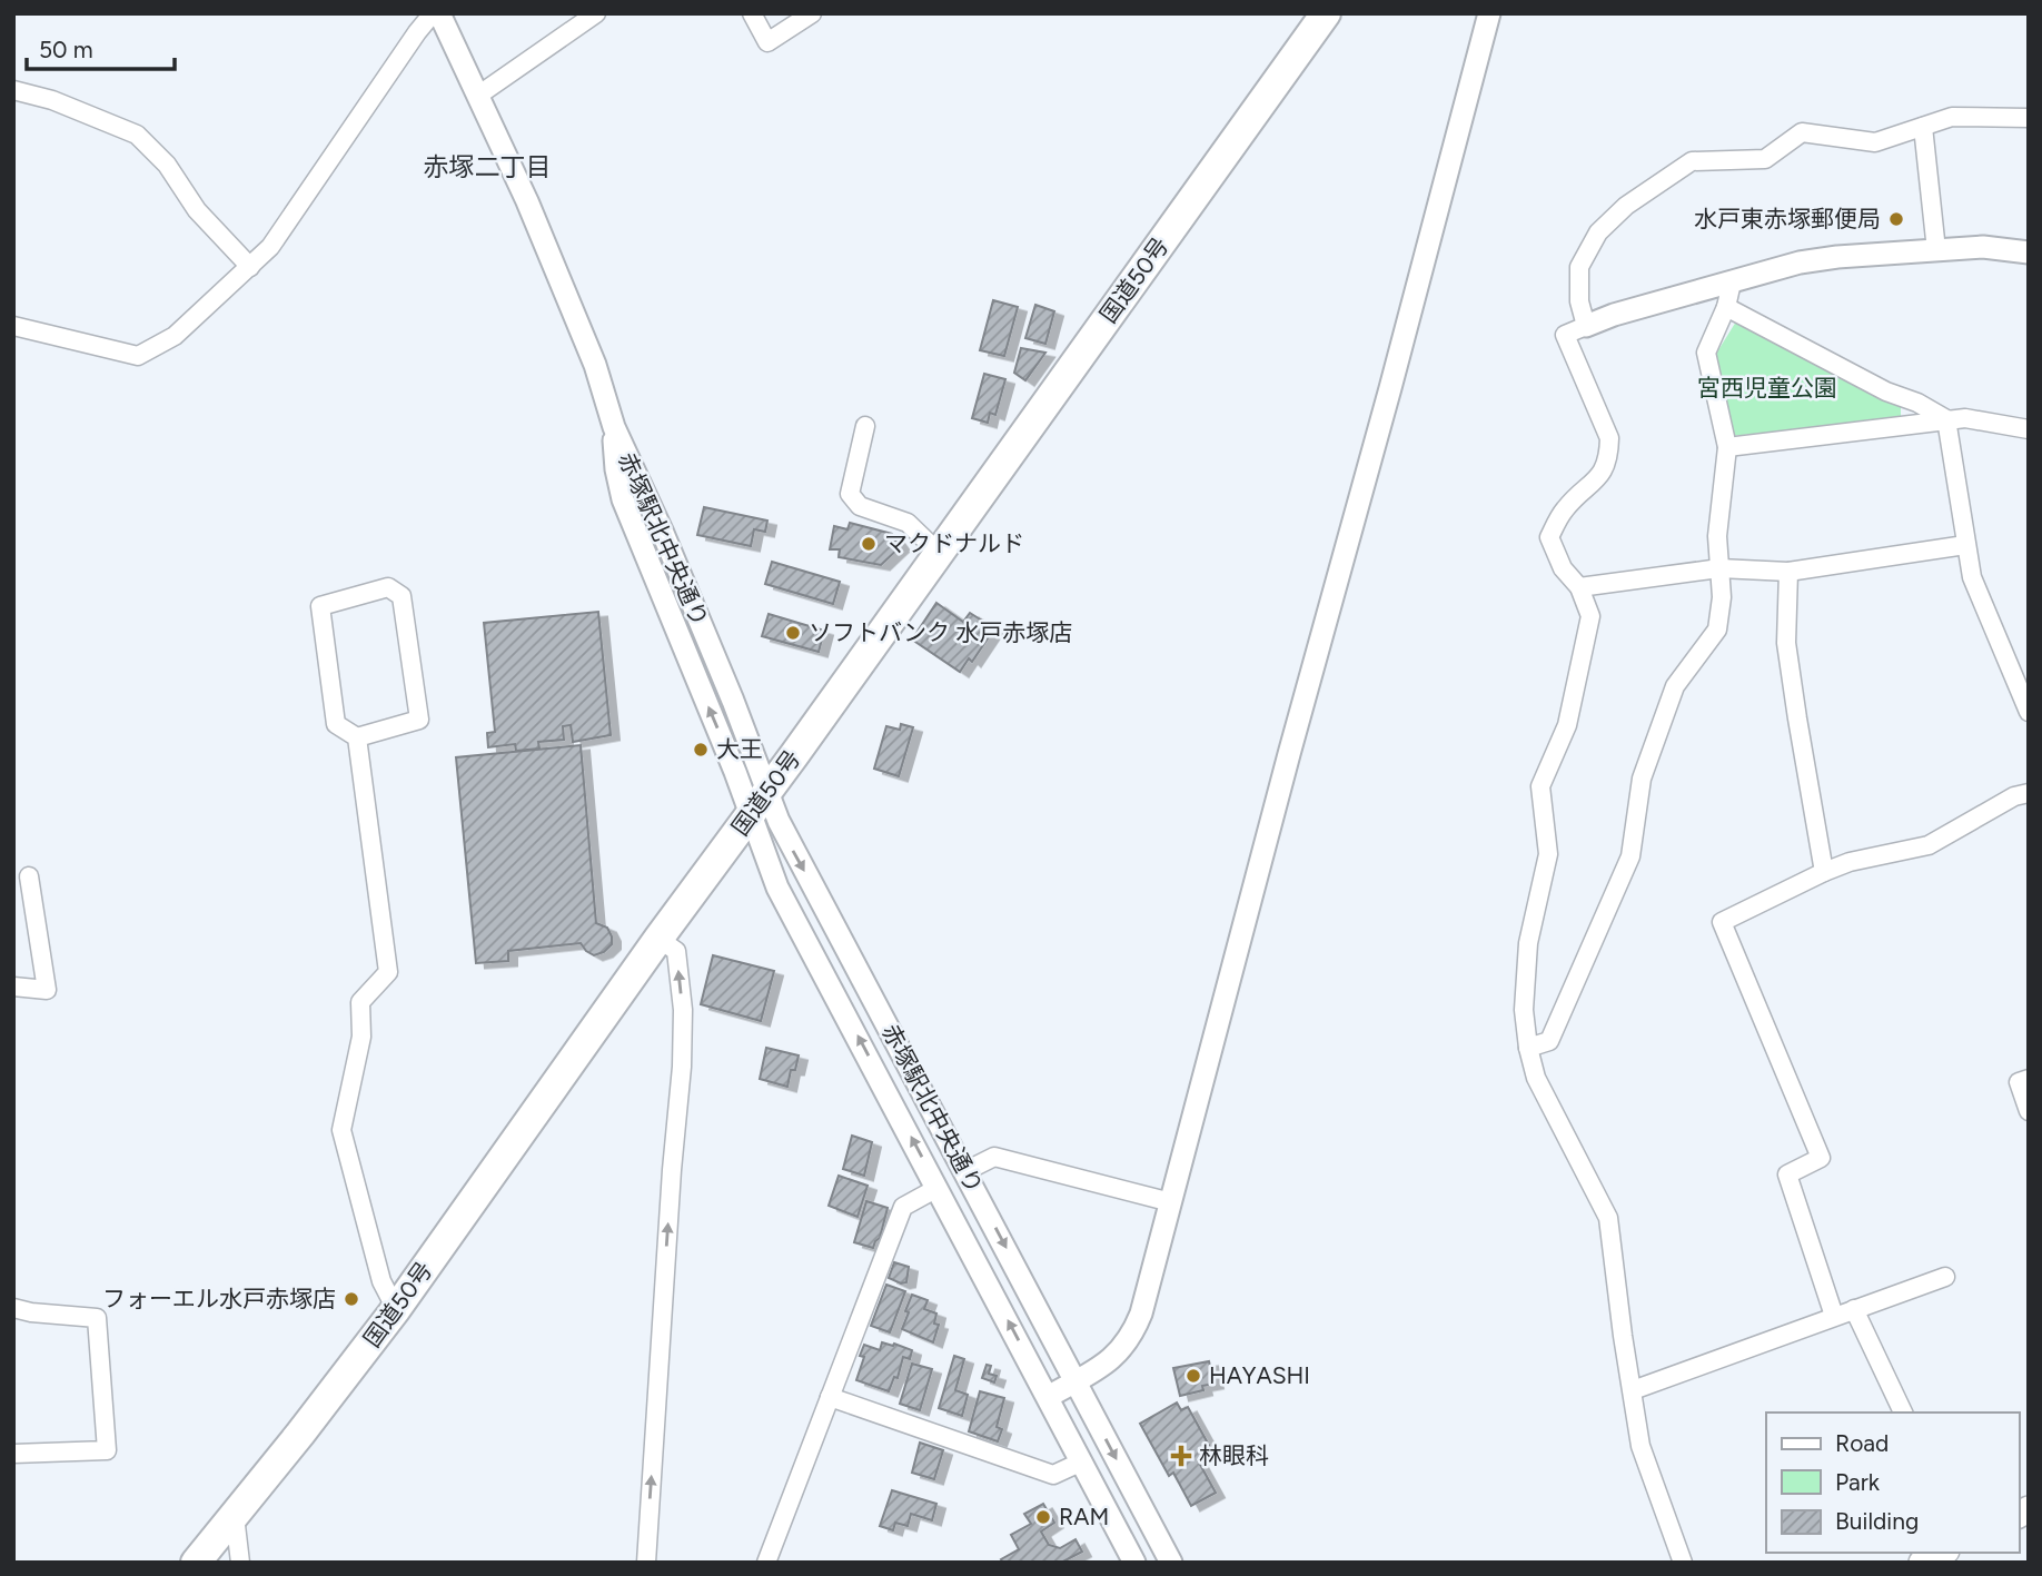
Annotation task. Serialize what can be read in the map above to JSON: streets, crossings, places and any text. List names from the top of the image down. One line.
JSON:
{"streets":{"highway":["国道50号"],"street":["赤塚駅北中央通り"]},"crossings":[["国道50号","赤塚駅北中央通り"]],"districts":["赤塚二丁目"],"parks":["宮西児童公園"],"places":{"other":["水戸東赤塚郵便局","マクドナルド","ソフトバンク 水戸赤塚店","大王","フォーエル水戸赤塚店","HAYASHI","RAM"],"health":["林眼科"]},"legend":["Road","Park","Building"],"scale_bar":"50 m"}
